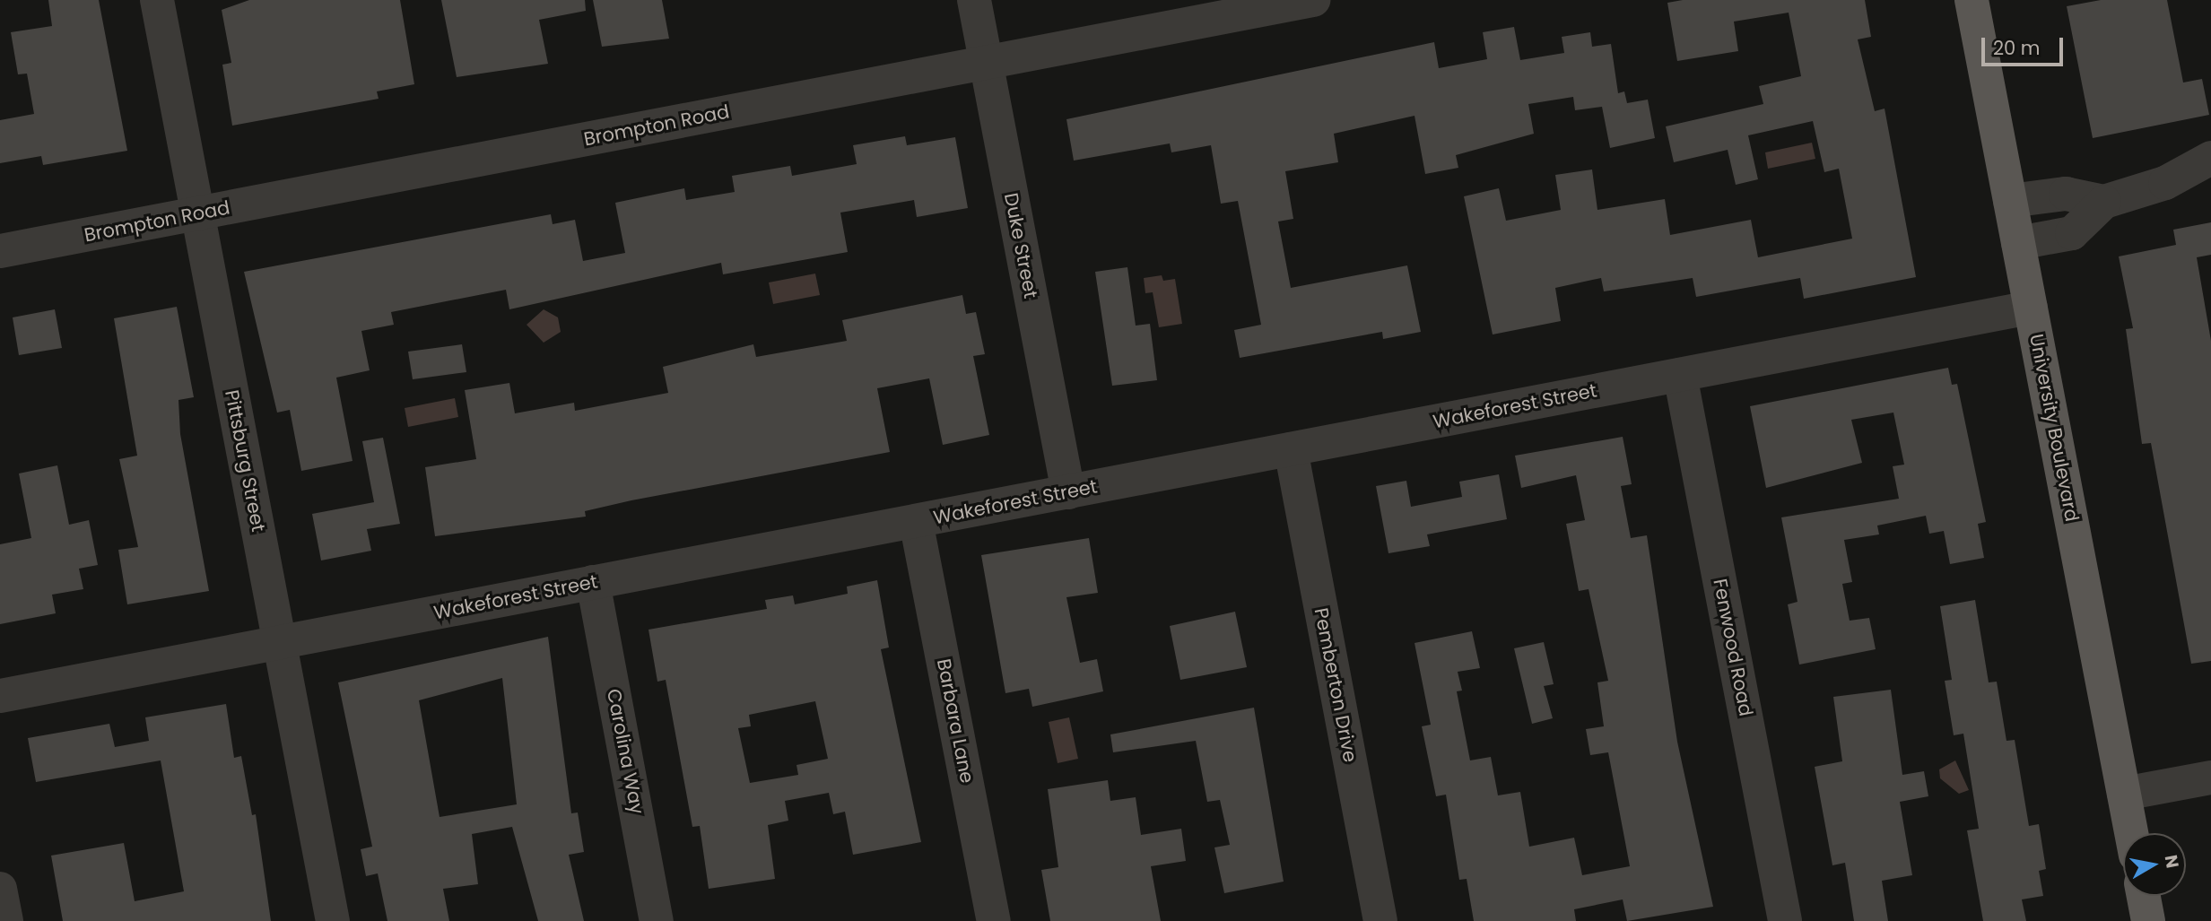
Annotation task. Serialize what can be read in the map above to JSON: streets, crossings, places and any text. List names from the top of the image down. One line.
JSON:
{"streets":{"main road":["University Boulevard"],"street":["Brompton Road","Duke Street","Wakeforest Street","Pittsburg Street","Fenwood Road","Pemberton Drive","Barbara Lane","Carolina Way"]},"crossings":[["Brompton Road","Duke Street"],["Brompton Road","Pittsburg Street"],["Duke Street","Wakeforest Street"],["Wakeforest Street","University Boulevard"],["Wakeforest Street","Pittsburg Street"],["Wakeforest Street","Fenwood Road"],["Wakeforest Street","Pemberton Drive"],["Wakeforest Street","Barbara Lane"],["Wakeforest Street","Carolina Way"]],"scale_bar":"20 m","north":"right"}
